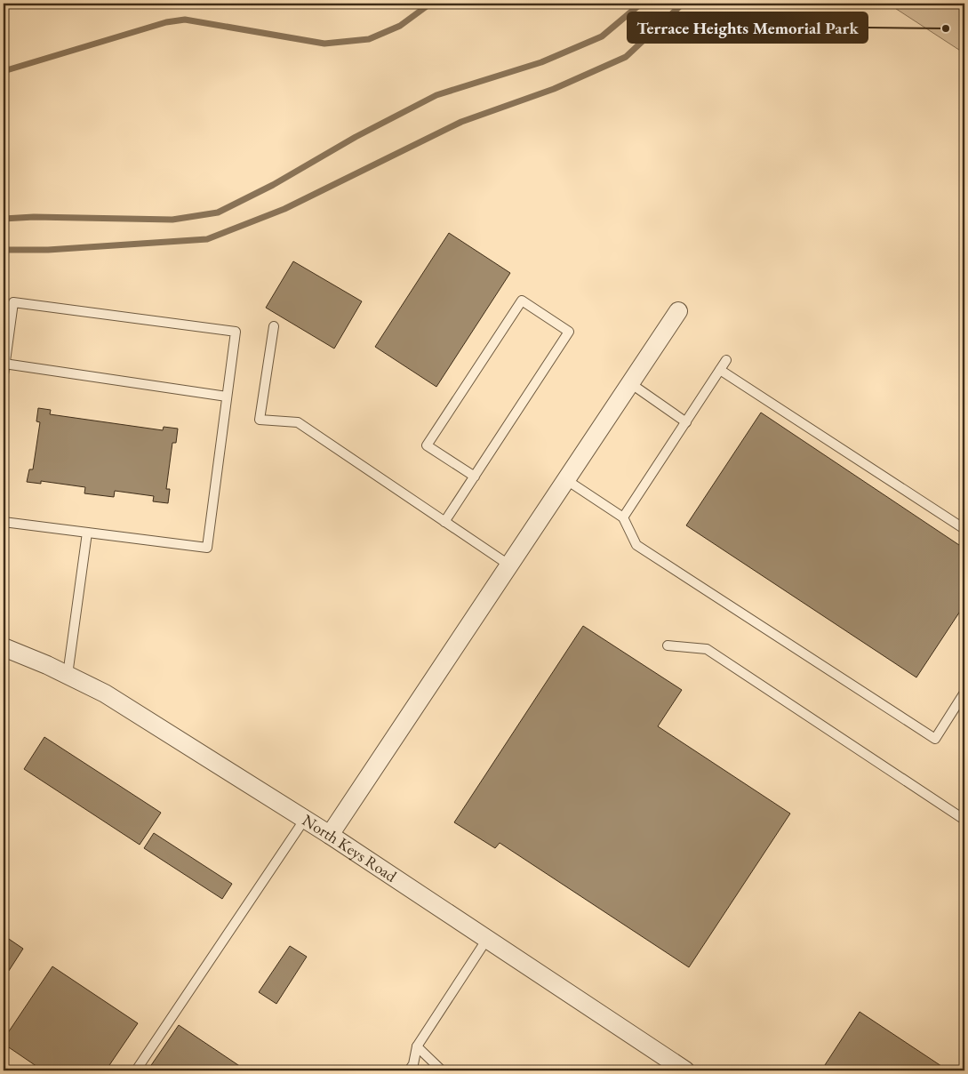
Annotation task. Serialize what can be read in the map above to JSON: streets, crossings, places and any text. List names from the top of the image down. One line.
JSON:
{"streets":{"street":["North Keys Road"]},"places":["Terrace Heights Memorial Park"]}
